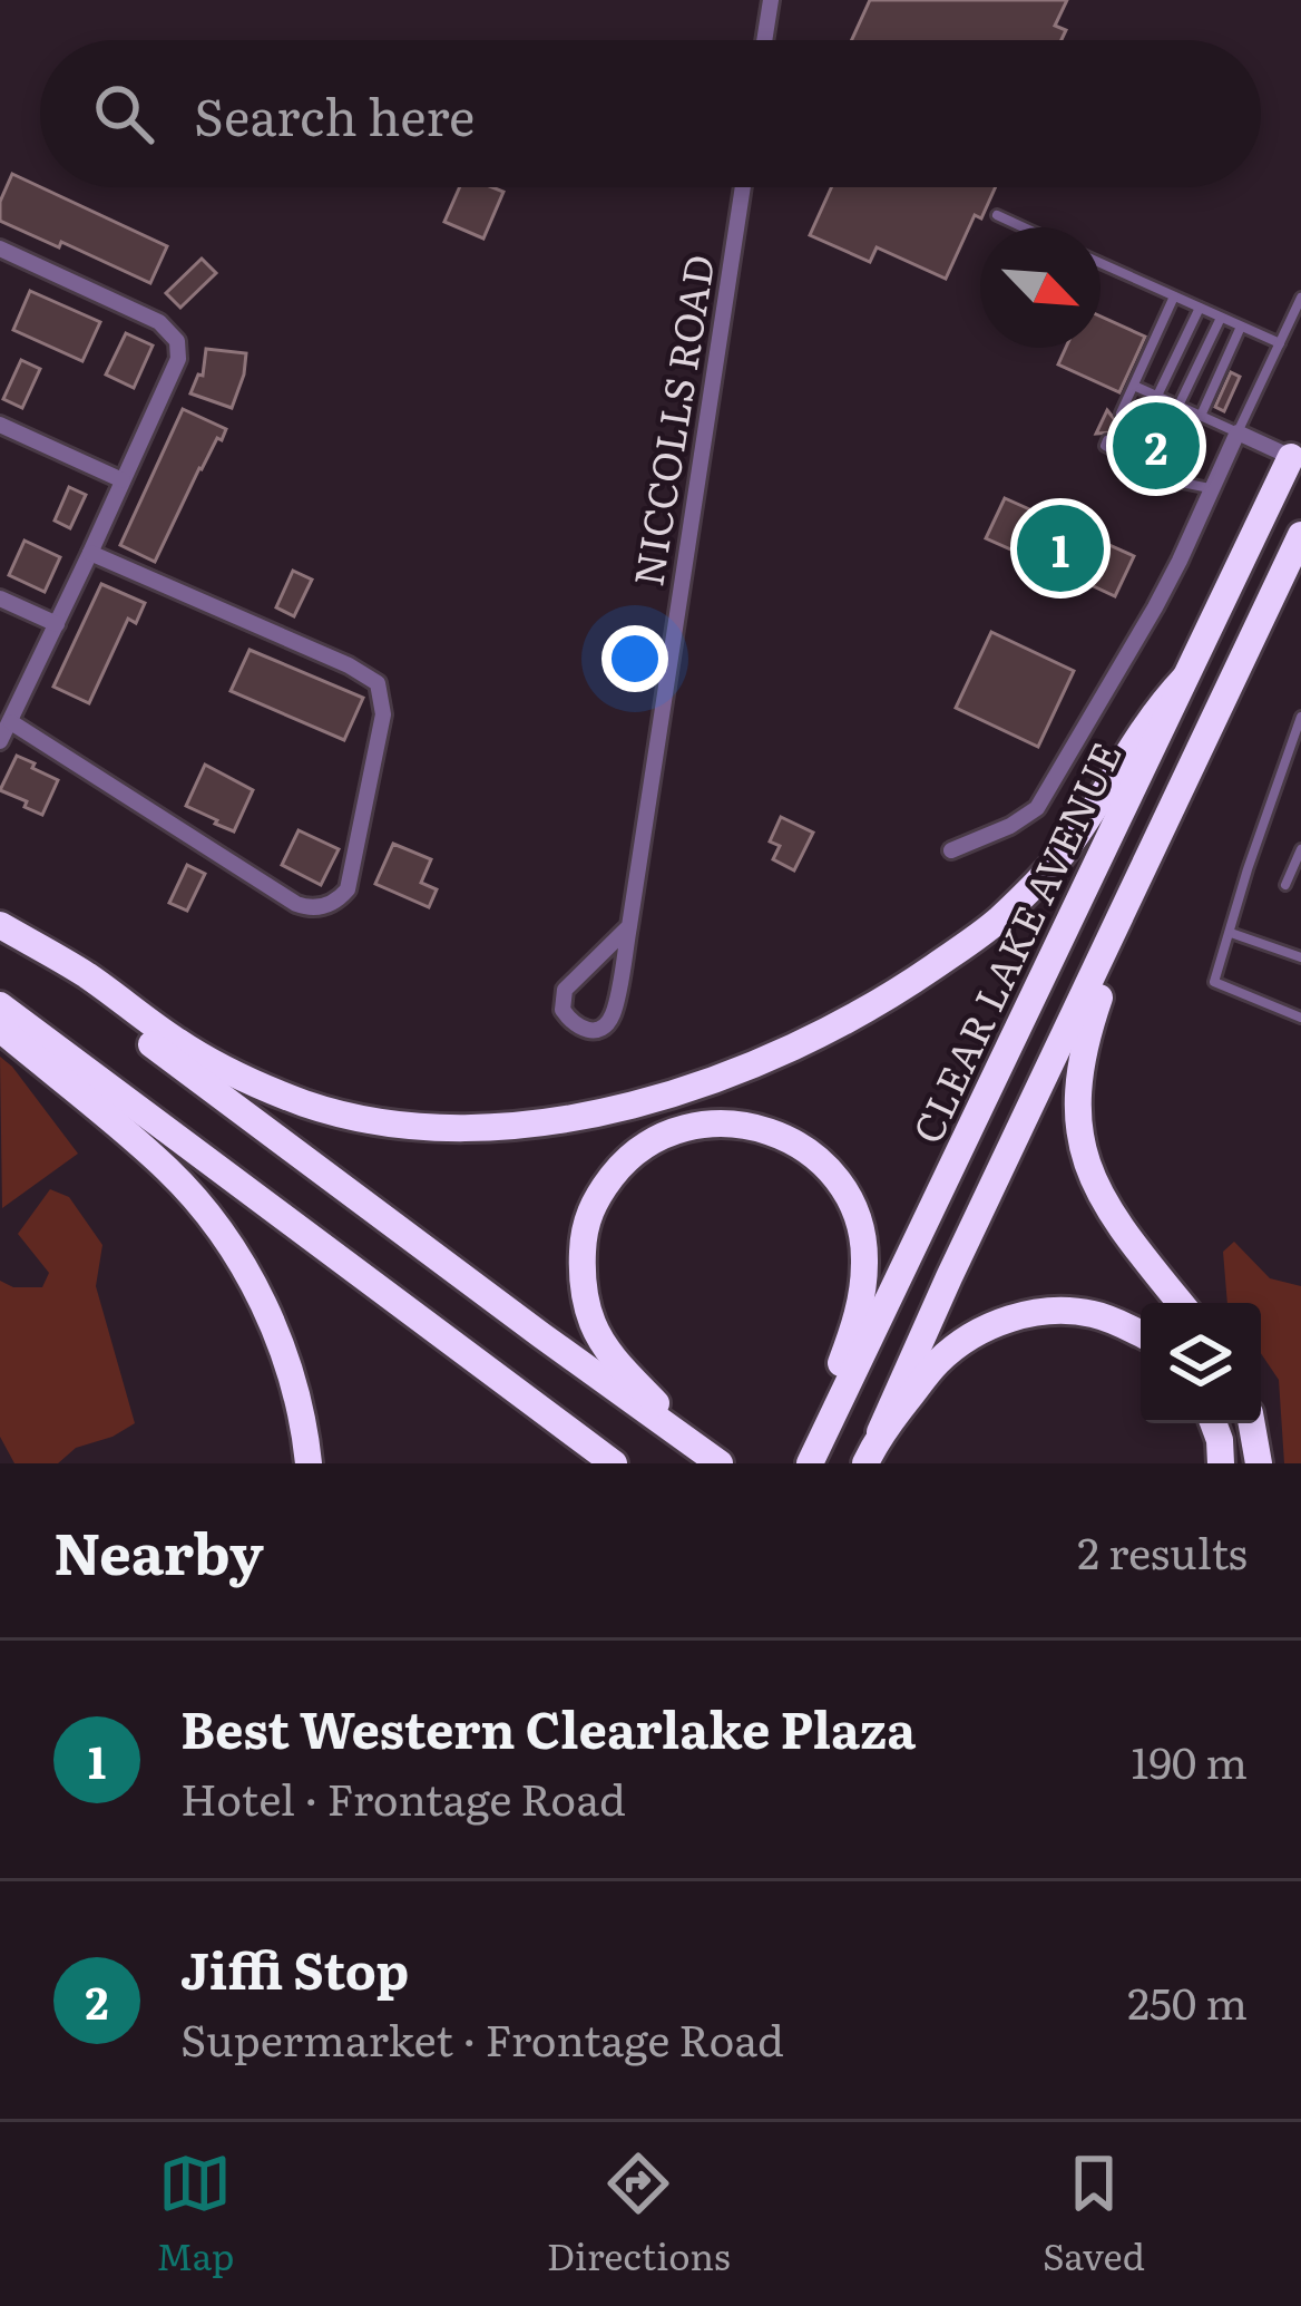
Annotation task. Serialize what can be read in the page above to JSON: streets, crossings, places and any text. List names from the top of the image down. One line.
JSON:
{"streets":{"highway":["CLEAR LAKE AVENUE"],"street":["NICCOLLS ROAD"]},"north":"bottom right","page":{"search":"Search here","pins":["2","1"],"heading":["Nearby","2 results"],"list":[{"mark":"1","name":"Best Western Clearlake Plaza","note":"Hotel · Frontage Road","value":"190 m"},{"mark":"2","name":"Jiffi Stop","note":"Supermarket · Frontage Road","value":"250 m"}],"nav":["Map","Directions","Saved"]}}
